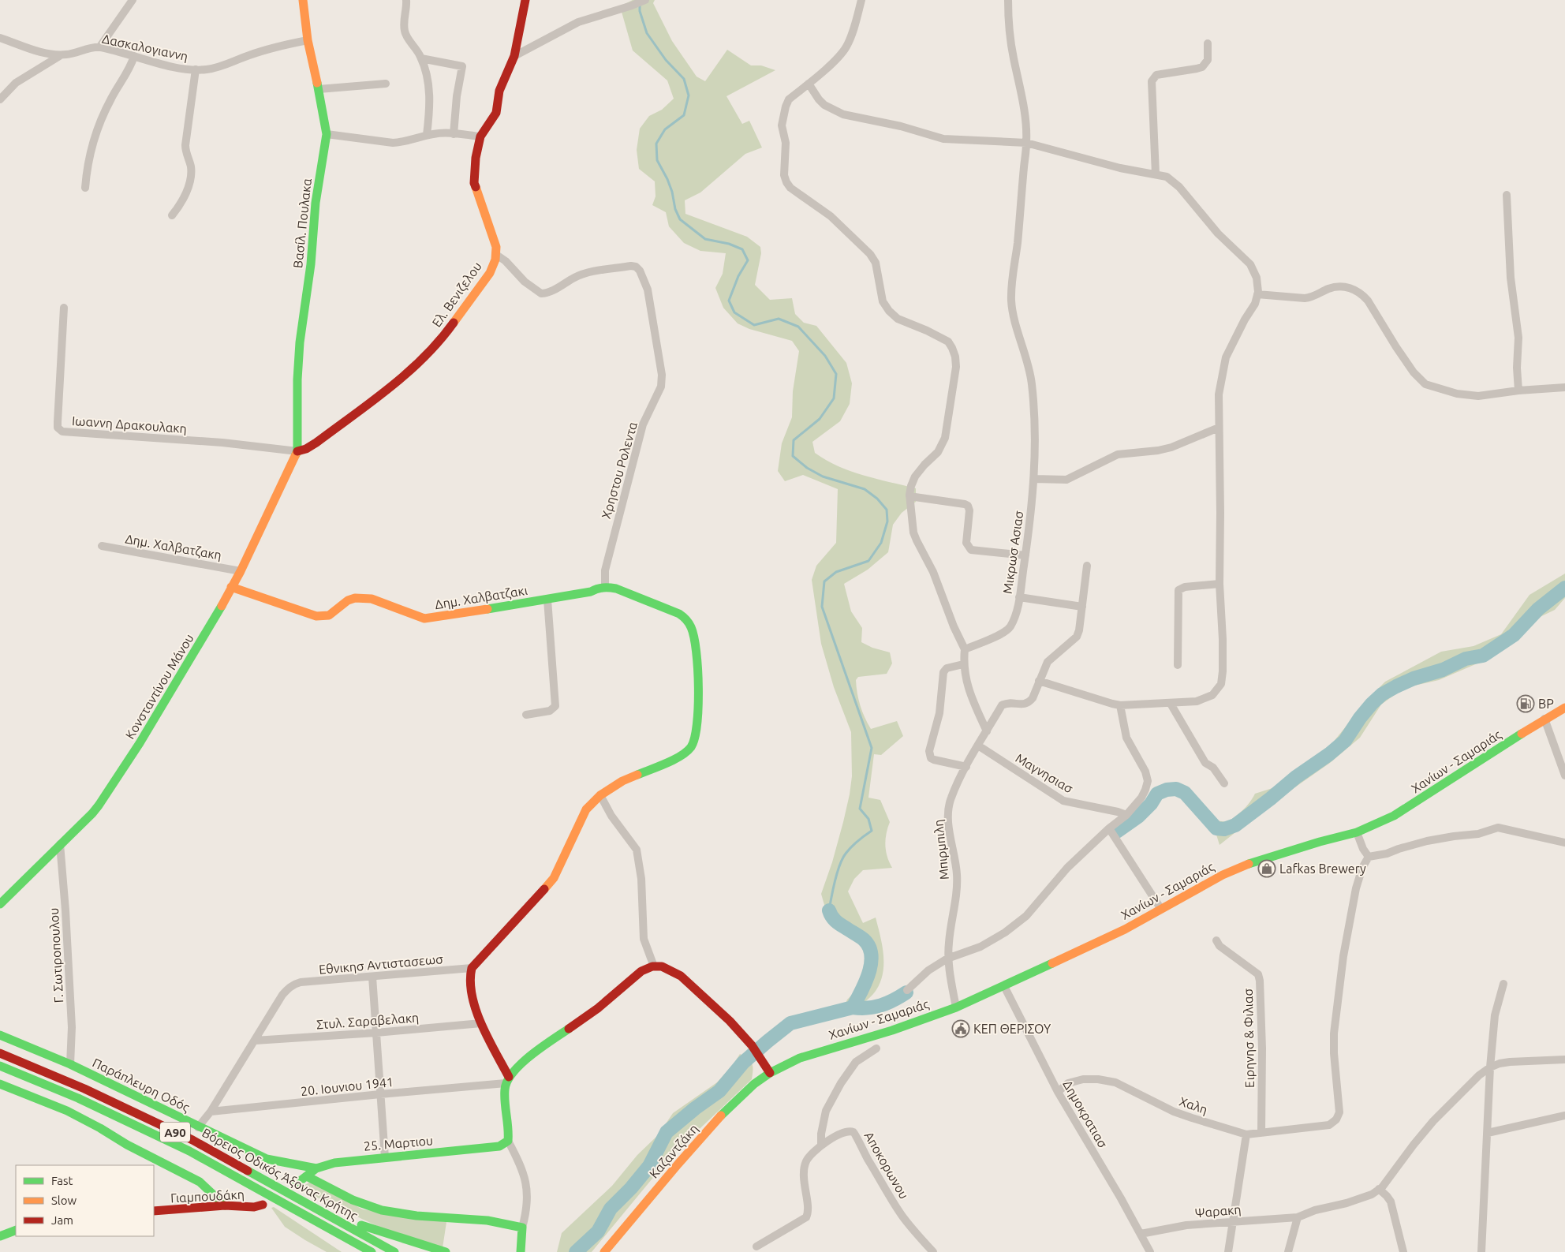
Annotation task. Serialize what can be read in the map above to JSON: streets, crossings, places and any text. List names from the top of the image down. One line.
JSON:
{"streets":{"main road":["Βασίλ. Πουλακα","Ελ. Βενιζελου","Δημ. Χαλβατζακι","Κονσταντίνου Μάνου","Χανίων - Σαμαριάς","Παράπλευρη Οδός","Α90","25. Μαρτιου","Καζαντζάκη","Βόρειος Οδικός Άξονας Κρήτης","Γιαμπουδάκη"],"street":["Δασκαλογιαννη","Ιωαννη Δρακουλακη","Χρηστου Ρολεντα","Δημ. Χαλβατζακη","Μικρωσ Ασιασ","Μαγνησιασ","Μπιρμπιλη","Γ. Σωτιροπουλου","Εθνικησ Αντιστασεωσ","Στυλ. Σαραβελακη","Ειρηνησ & Φιλιασ","20. Ιουνιου 1941","Χαλη","Δημοκρατιασ","Αποκορωνου","Ψαρακη"]},"crossings":[["Δασκαλογιαννη","Βασίλ. Πουλακα"],["Βασίλ. Πουλακα","Ελ. Βενιζελου"],["Βασίλ. Πουλακα","Ιωαννη Δρακουλακη"],["Βασίλ. Πουλακα","Κονσταντίνου Μάνου"],["Ελ. Βενιζελου","Ιωαννη Δρακουλακη"],["Ελ. Βενιζελου","Χρηστου Ρολεντα"],["Ελ. Βενιζελου","Κονσταντίνου Μάνου"],["Ιωαννη Δρακουλακη","Κονσταντίνου Μάνου"],["Χρηστου Ρολεντα","Δημ. Χαλβατζακι"],["Δημ. Χαλβατζακη","Κονσταντίνου Μάνου"],["Δημ. Χαλβατζακι","Κονσταντίνου Μάνου"],["Κονσταντίνου Μάνου","Γ. Σωτιροπουλου"],["Χανίων - Σαμαριάς","Μπιρμπιλη"],["Χανίων - Σαμαριάς","Δημοκρατιασ"],["Χανίων - Σαμαριάς","Καζαντζάκη"],["Μαγνησιασ","Μπιρμπιλη"],["Γ. Σωτιροπουλου","Παράπλευρη Οδός"],["Εθνικησ Αντιστασεωσ","Στυλ. Σαραβελακη"],["Ειρηνησ & Φιλιασ","Χαλη"],["Παράπλευρη Οδός","25. Μαρτιου"],["Χαλη","Δημοκρατιασ"],["Δημοκρατιασ","Ψαρακη"]],"places":{"fuel station":["BP"],"shop":["Lafkas Brewery"],"public building":["ΚΕΠ ΘΕΡΙΣΟΥ"]},"legend":["Fast","Slow","Jam"]}
